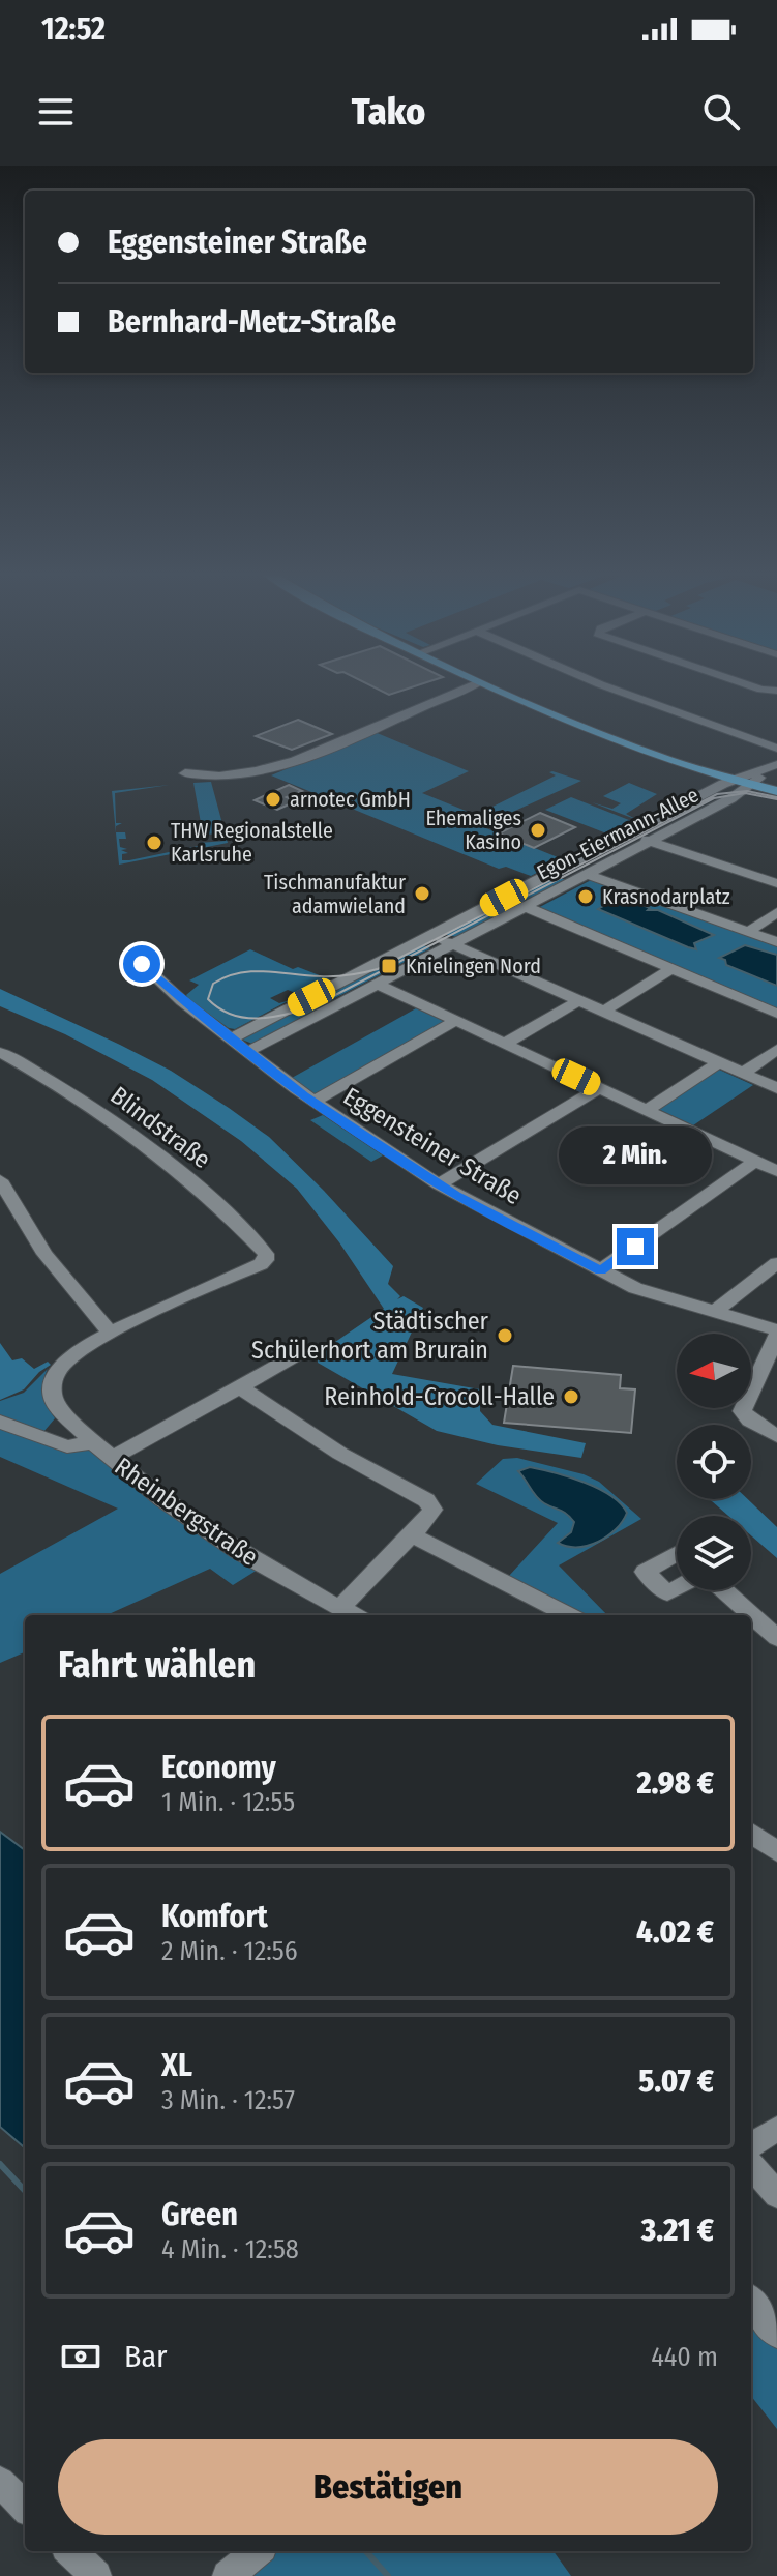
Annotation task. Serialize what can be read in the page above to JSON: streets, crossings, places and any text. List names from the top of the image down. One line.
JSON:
{"streets":{"street":["Egon-Eiermann-Allee","Blindstraße","Eggensteiner Straße","Rheinbergstraße"]},"crossings":[["Egon-Eiermann-Allee","Eggensteiner Straße"],["Blindstraße","Rheinbergstraße"]],"places":{"other":["arnotec GmbH","Ehemaliges Kasino","THW Regionalstelle Karlsruhe","Tischmanufaktur adamwieland","Krasnodarplatz","Städtischer Schülerhort am Brurain","Reinhold-Crocoll-Halle"],"transit":["Knielingen Nord"]},"north":"left","page":{"status":"12:52","header":"Tako","banner":["Eggensteiner Straße","Bernhard-Metz-Straße"],"bubble":"2 Min.","heading":"Fahrt wählen","list":[{"name":"Economy","note":"1 Min. · 12:55","value":"2.98 €"},{"name":"Komfort","note":"2 Min. · 12:56","value":"4.02 €"},{"name":"XL","note":"3 Min. · 12:57","value":"5.07 €"},{"name":"Green","note":"4 Min. · 12:58","value":"3.21 €"}],"pay":["Bar","440 m"],"buttons":"Bestätigen"}}
